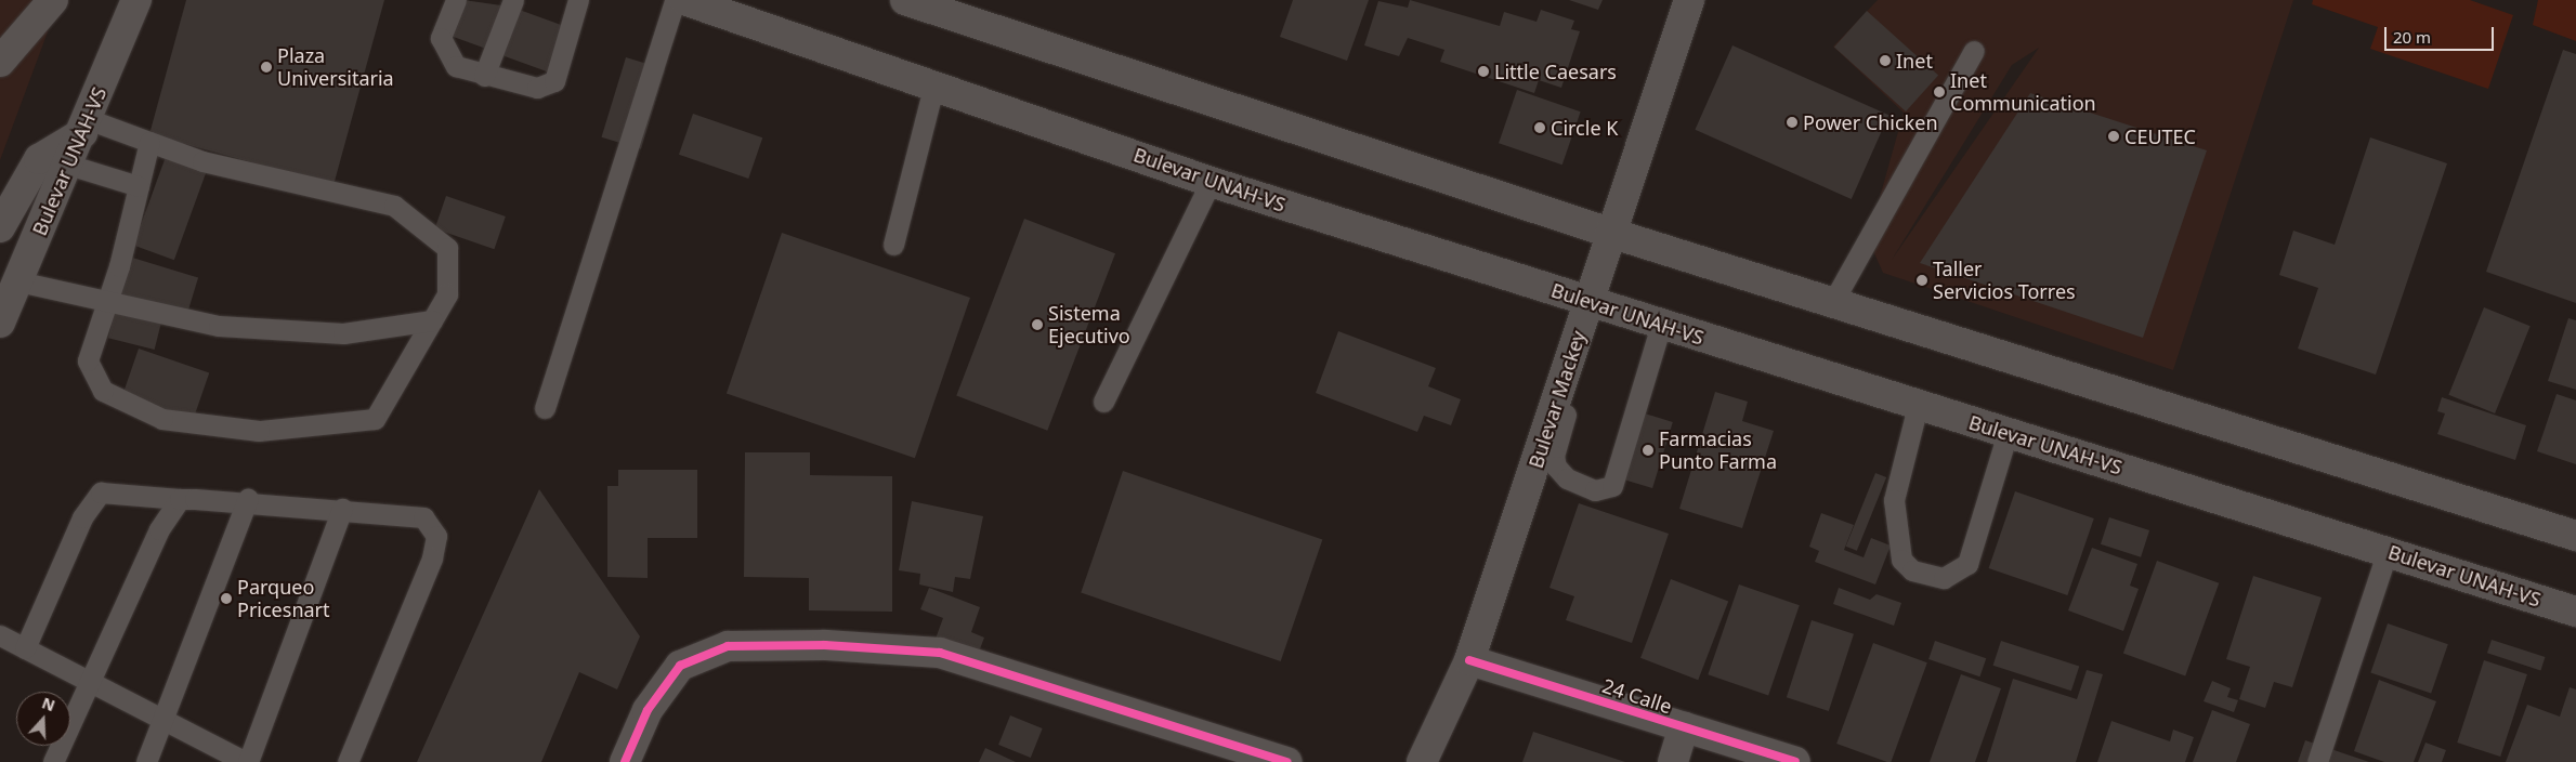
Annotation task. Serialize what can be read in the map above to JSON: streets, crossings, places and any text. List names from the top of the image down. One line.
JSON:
{"streets":{"main road":["Bulevar UNAH-VS","Bulevar Mackey","24 Calle"]},"crossings":[["Bulevar UNAH-VS","Bulevar Mackey"],["Bulevar Mackey","24 Calle"]],"places":["Inet","Plaza Universitaria","Little Caesars","Inet Communication","Power Chicken","Circle K","CEUTEC","Taller Servicios Torres","Sistema Ejecutivo","Farmacias Punto Farma","Parqueo Pricesnart"],"scale_bar":"20 m","north":"top"}
